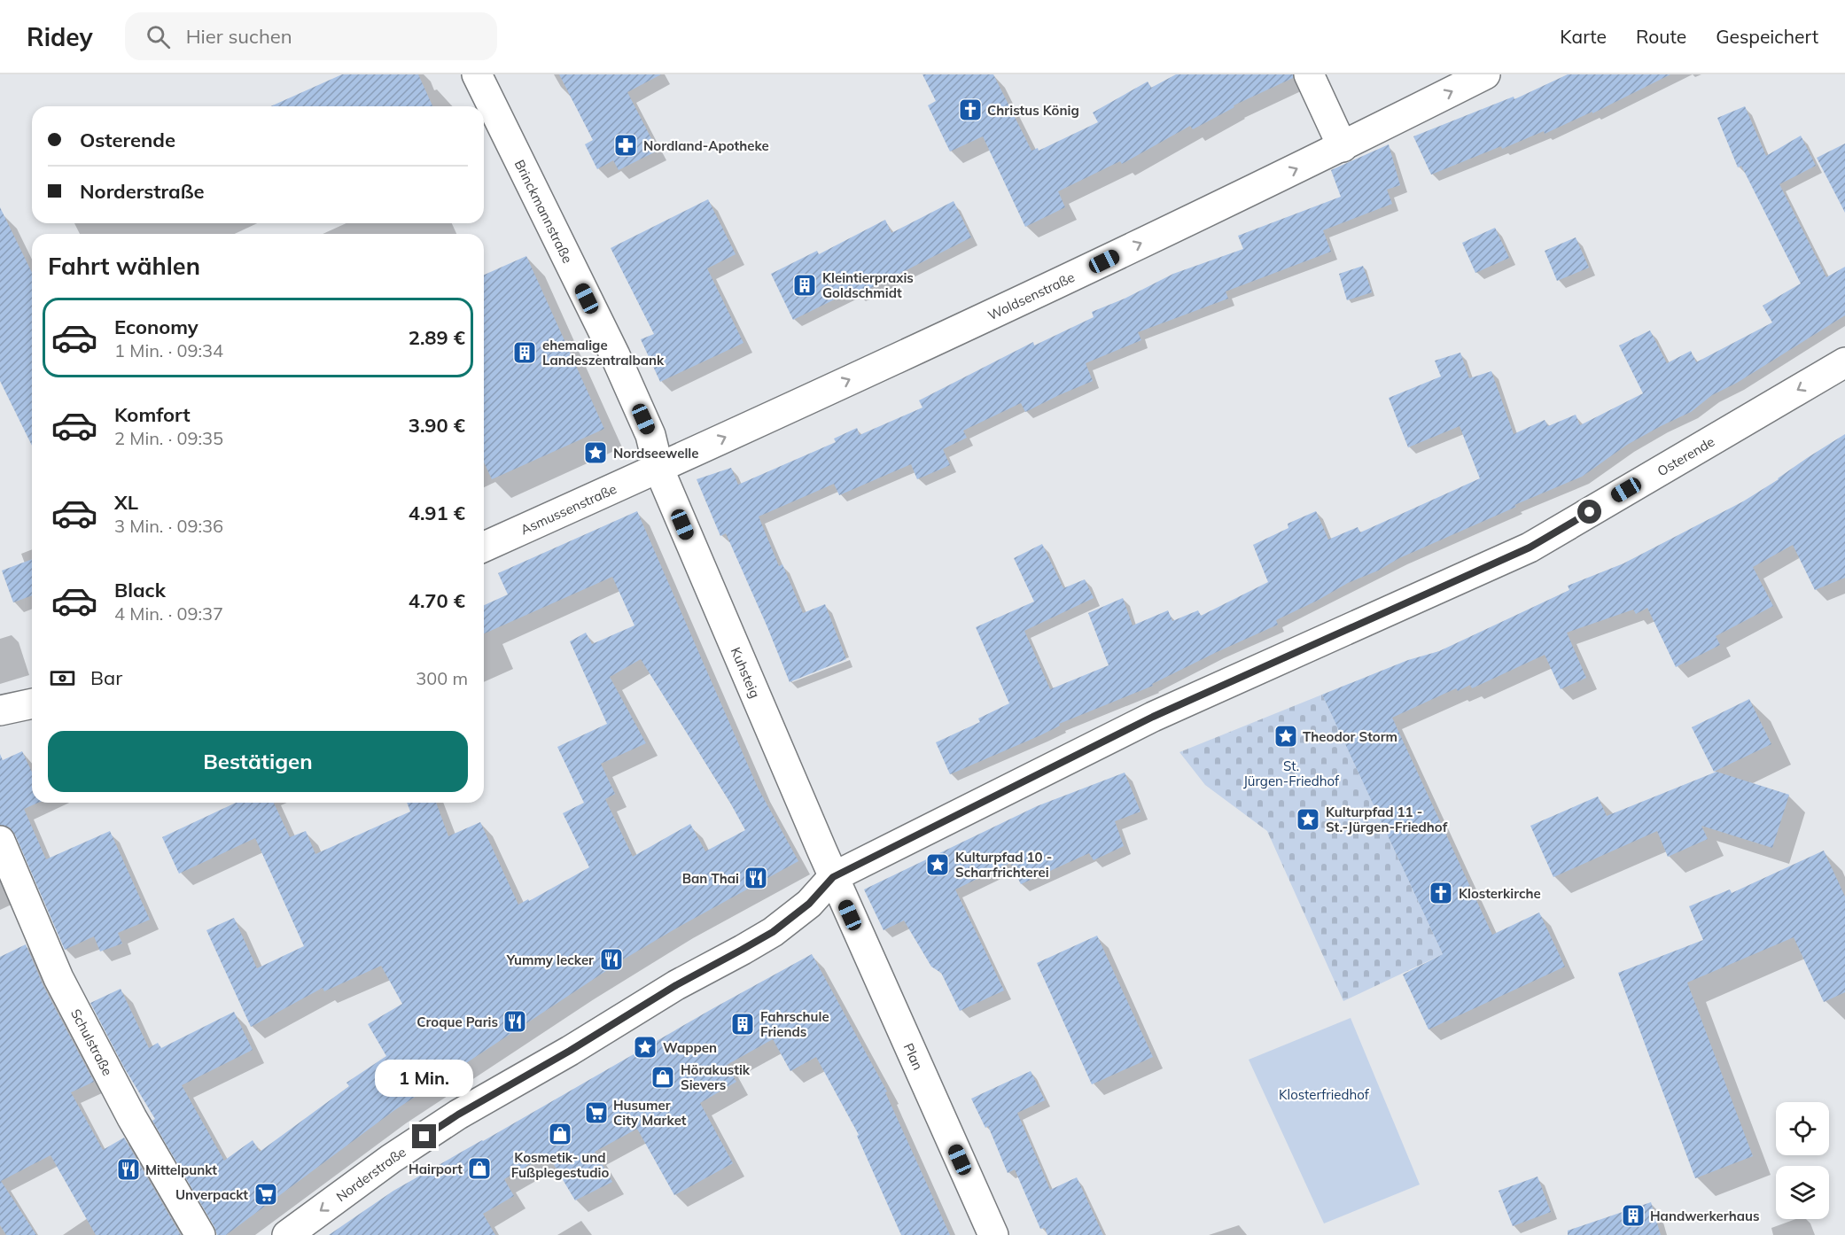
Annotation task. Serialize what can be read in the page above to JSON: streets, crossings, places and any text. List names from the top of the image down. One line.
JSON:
{"streets":{"main road":["Brinckmannstraße","Woldsenstraße","Osterende","Asmussenstraße","Kuhsteig","Schulstraße","Plan","Norderstraße"]},"crossings":[["Brinckmannstraße","Woldsenstraße"],["Brinckmannstraße","Asmussenstraße"],["Brinckmannstraße","Kuhsteig"],["Woldsenstraße","Asmussenstraße"],["Woldsenstraße","Kuhsteig"],["Osterende","Kuhsteig"],["Osterende","Plan"],["Osterende","Norderstraße"],["Asmussenstraße","Kuhsteig"],["Kuhsteig","Plan"],["Kuhsteig","Norderstraße"],["Plan","Norderstraße"]],"one_way":["Woldsenstraße","Osterende","Norderstraße"],"parks":["St. Jürgen-Friedhof","Klosterfriedhof"],"places":{"church":["Christus König","Klosterkirche"],"pharmacy":["Nordland-Apotheke"],"building":["Kleintierpraxis Goldschmidt","ehemalige Landeszentralbank","Fahrschule Friends","Handwerkerhaus"],"place":["Nordseewelle","Theodor Storm","Kulturpfad 11 - St.-Jürgen-Friedhof","Kulturpfad 10 - Scharfrichterei","Wappen"],"restaurant":["Ban Thai","Yummy lecker","Croque Paris","Mittelpunkt"],"shop":["Hörakustik Sievers","Kosmetik- und Fußplegestudio","Hairport"],"supermarket":["Husumer City Market","Unverpackt"]},"page":{"header":"Ridey","search":"Hier suchen","nav":["Karte","Route","Gespeichert"],"banner":["Osterende","Norderstraße"],"heading":"Fahrt wählen","list":[{"name":"Economy","note":"1 Min. · 09:34","value":"2.89 €"},{"name":"Komfort","note":"2 Min. · 09:35","value":"3.90 €"},{"name":"XL","note":"3 Min. · 09:36","value":"4.91 €"},{"name":"Black","note":"4 Min. · 09:37","value":"4.70 €"}],"pay":["Bar","300 m"],"buttons":"Bestätigen","bubble":"1 Min."}}
